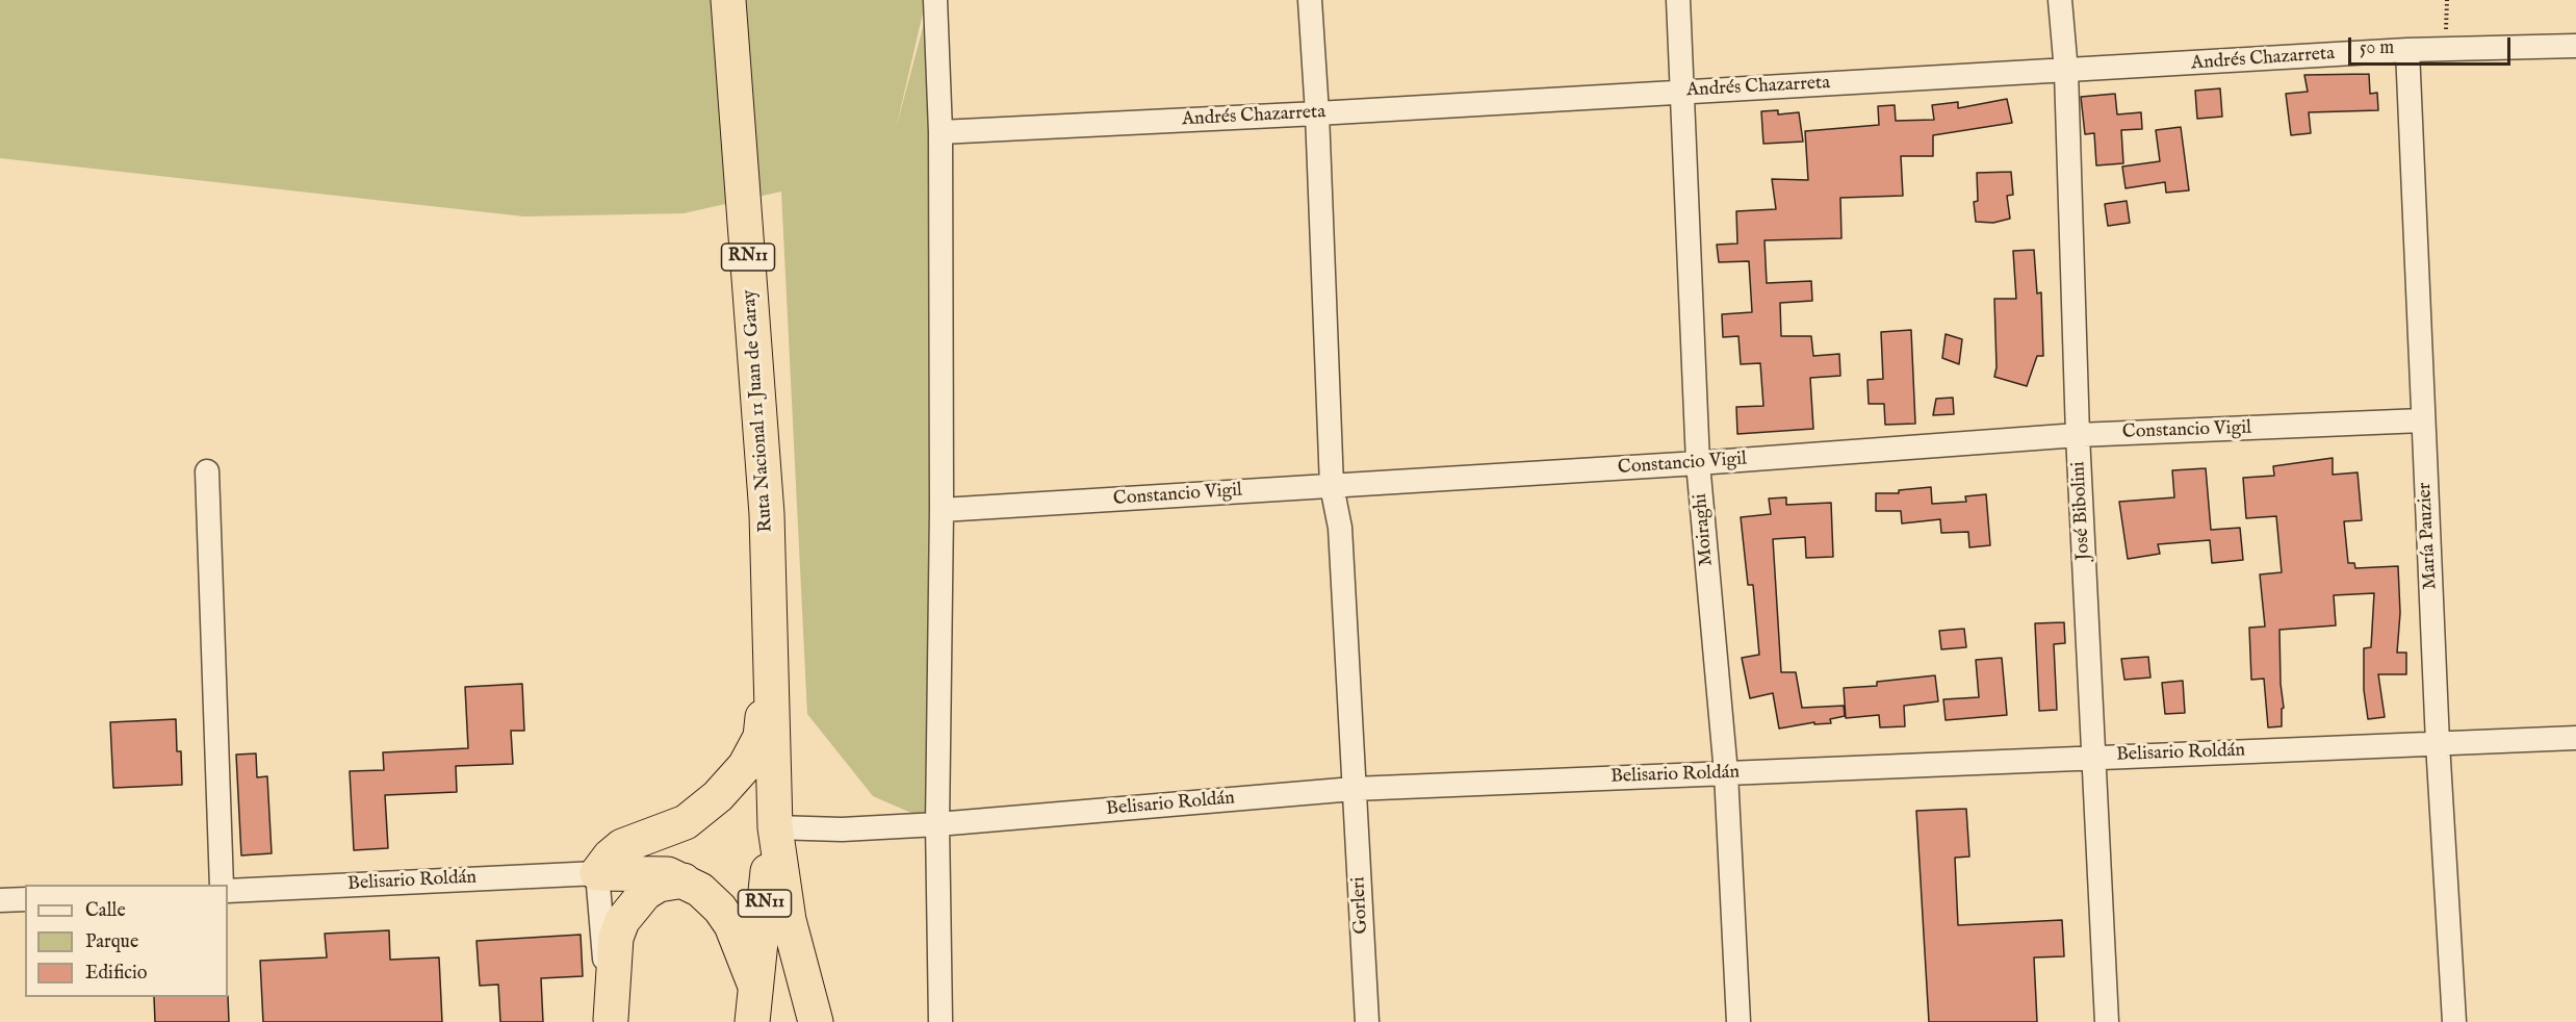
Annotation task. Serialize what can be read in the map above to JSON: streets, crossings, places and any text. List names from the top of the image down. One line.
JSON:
{"streets":{"highway":["RN11","Ruta Nacional 11 Juan de Garay"],"street":["Andrés Chazarreta","Constancio Vigil","José Bibolini","Moiraghi","María Pauzier","Belisario Roldán","Gorleri"]},"crossings":[["Andrés Chazarreta","José Bibolini"],["Andrés Chazarreta","Moiraghi"],["Andrés Chazarreta","María Pauzier"],["Andrés Chazarreta","Gorleri"],["Ruta Nacional 11 Juan de Garay","Belisario Roldán"],["Constancio Vigil","José Bibolini"],["Constancio Vigil","Moiraghi"],["Constancio Vigil","María Pauzier"],["Constancio Vigil","Gorleri"],["José Bibolini","Belisario Roldán"],["Moiraghi","Belisario Roldán"],["María Pauzier","Belisario Roldán"],["Belisario Roldán","Gorleri"]],"legend":["Calle","Parque","Edificio"],"scale_bar":"50 m"}
